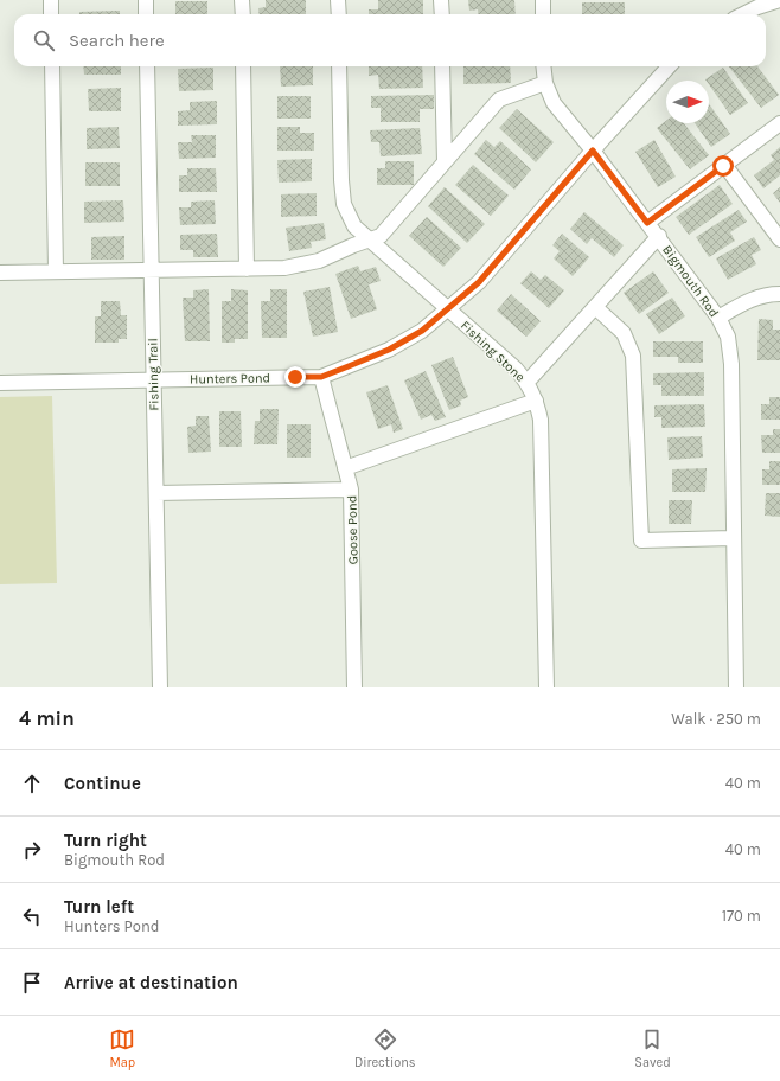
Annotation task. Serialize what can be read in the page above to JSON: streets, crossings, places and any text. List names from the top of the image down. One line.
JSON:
{"streets":{"street":["Bigmouth Rod","Fishing Stone","Fishing Trail","Hunters Pond","Goose Pond"]},"crossings":[["Bigmouth Rod","Hunters Pond"],["Fishing Stone","Hunters Pond"],["Fishing Trail","Hunters Pond"],["Hunters Pond","Goose Pond"]],"north":"right","page":{"search":"Search here","heading":["4 min","Walk · 250 m"],"list":[["Continue","40 m"],["Turn right","Bigmouth Rod","40 m"],["Turn left","Hunters Pond","170 m"],"Arrive at destination"],"nav":["Map","Directions","Saved"]}}
